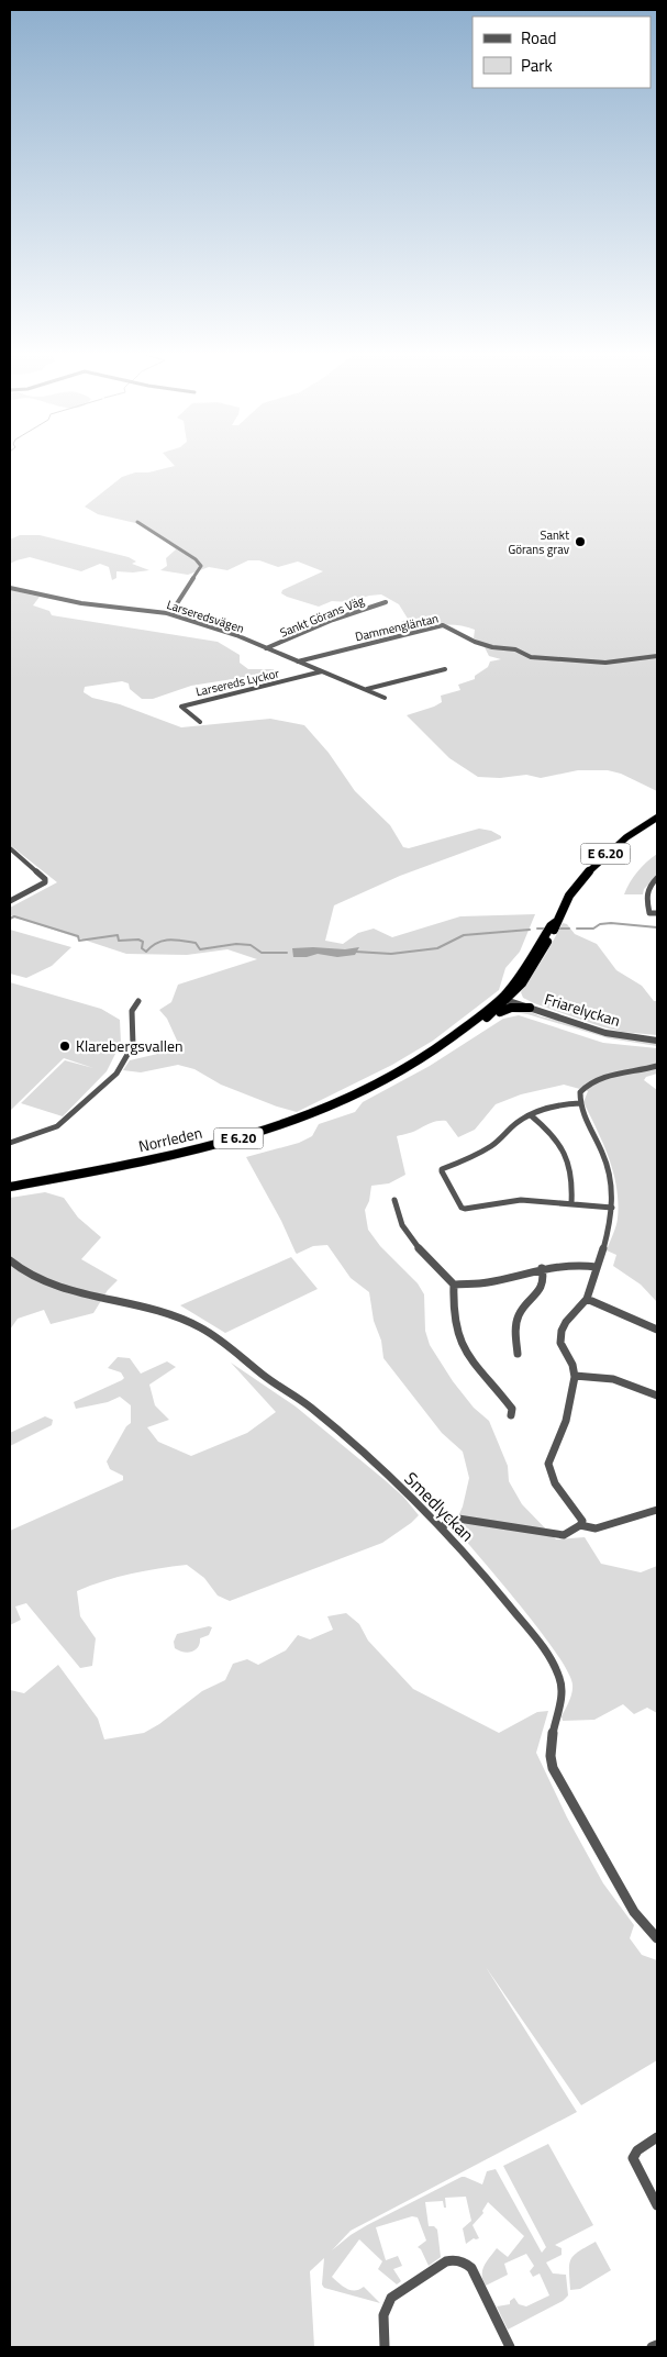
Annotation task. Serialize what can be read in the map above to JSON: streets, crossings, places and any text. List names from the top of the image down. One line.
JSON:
{"streets":{"highway":["E 6.20","Norrleden"],"street":["Larseredsvägen","Sankt Görans Väg","Dammengläntan","Larsereds Lyckor","Friarelyckan","Smedlyckan"]},"crossings":[["Larseredsvägen","Sankt Görans Väg"],["Larseredsvägen","Dammengläntan"],["Larseredsvägen","Larsereds Lyckor"],["Friarelyckan","Norrleden"]],"places":["Sankt Görans grav","Klarebergsvallen"],"legend":["Road","Park"]}
